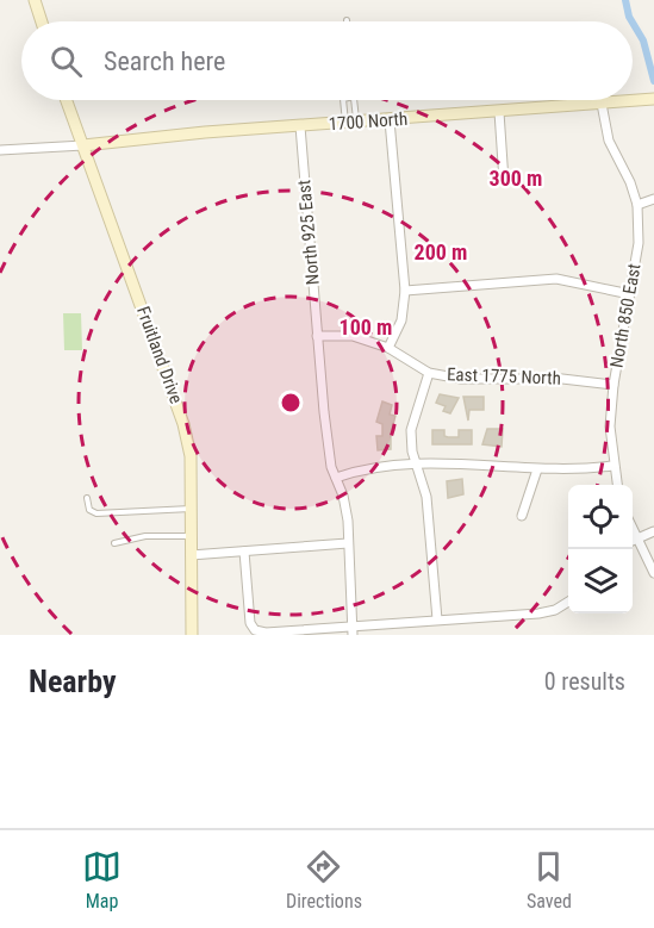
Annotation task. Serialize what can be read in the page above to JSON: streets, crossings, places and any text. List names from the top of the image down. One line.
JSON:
{"streets":{"street":["1700 North","North 925 East","North 850 East","Fruitland Drive","East 1775 North"]},"crossings":[["1700 North","North 925 East"],["1700 North","North 850 East"],["1700 North","Fruitland Drive"],["North 925 East","East 1775 North"],["North 850 East","East 1775 North"]],"page":{"search":"Search here","heading":["Nearby","0 results"],"nav":["Map","Directions","Saved"]},"rings":["300 m","200 m","100 m"]}
